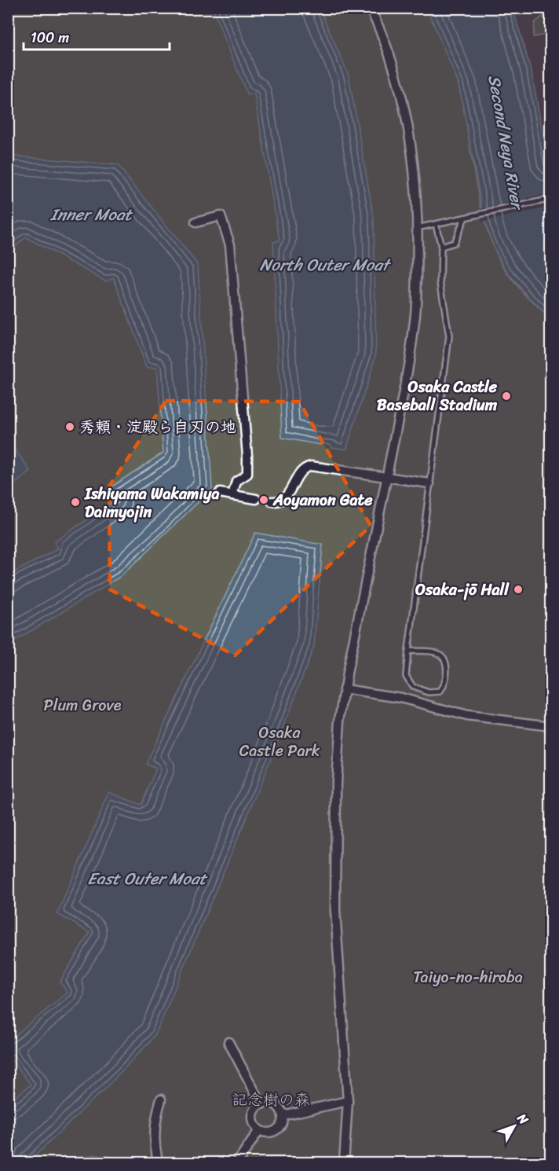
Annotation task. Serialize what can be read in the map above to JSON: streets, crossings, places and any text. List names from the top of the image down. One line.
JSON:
{"water":["Second Neya River","Inner Moat","North Outer Moat","East Outer Moat"],"parks":["Plum Grove","Osaka Castle Park","Taiyo-no-hiroba","記念樹の森"],"places":["Osaka Castle Baseball Stadium","秀頼・淀殿ら自刃の地","Aoyamon Gate","Ishiyama Wakamiya Daimyojin","Osaka-jō Hall"],"scale_bar":"100 m","north":"top right"}
